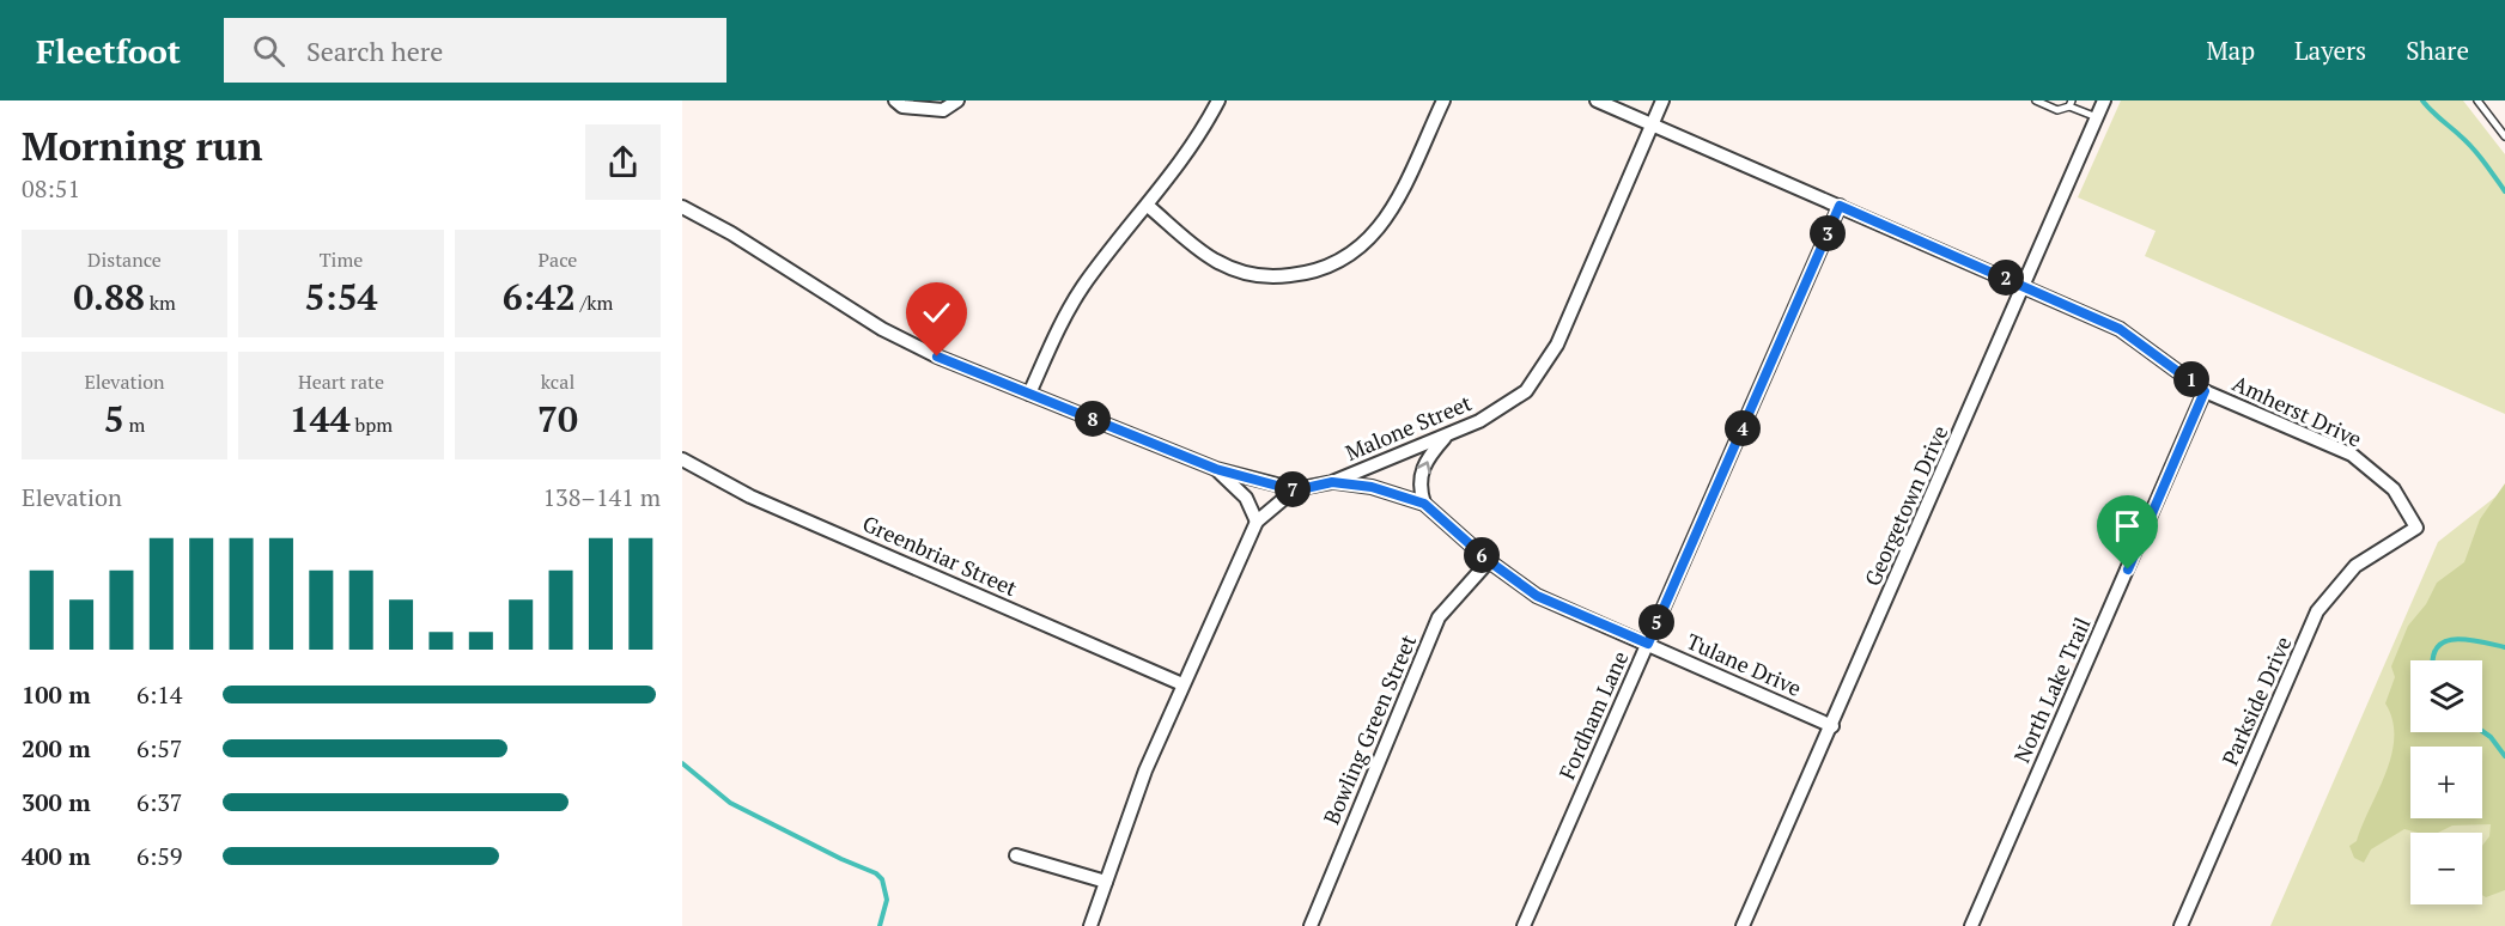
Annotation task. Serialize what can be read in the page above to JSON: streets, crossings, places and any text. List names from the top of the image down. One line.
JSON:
{"streets":{"street":["Amherst Drive","Malone Street","Georgetown Drive","Greenbriar Street","Tulane Drive","North Lake Trail","Parkside Drive","Fordham Lane","Bowling Green Street"]},"crossings":[["Amherst Drive","Malone Street"],["Amherst Drive","Georgetown Drive"],["Amherst Drive","North Lake Trail"],["Amherst Drive","Parkside Drive"],["Amherst Drive","Fordham Lane"],["Malone Street","Greenbriar Street"],["Malone Street","Tulane Drive"],["Georgetown Drive","Tulane Drive"],["Tulane Drive","Fordham Lane"],["Tulane Drive","Bowling Green Street"]],"page":{"header":"Fleetfoot","search":"Search here","nav":["Map","Layers","Share"],"heading":["Morning run","08:51"],"pins":["3","2","1","8","4","7","6","5"],"stats":[["Distance","0.88 km"],["Time","5:54"],["Pace","6:42 /km"],["Elevation","5 m"],["Heart rate","144 bpm"],["kcal","70"]],"chart":["Elevation","138–141 m"],"map_buttons":["+","−"],"list":[{"name":"100 m","note":"6:14"},{"name":"200 m","note":"6:57"},{"name":"300 m","note":"6:37"},{"name":"400 m","note":"6:59"}]}}
